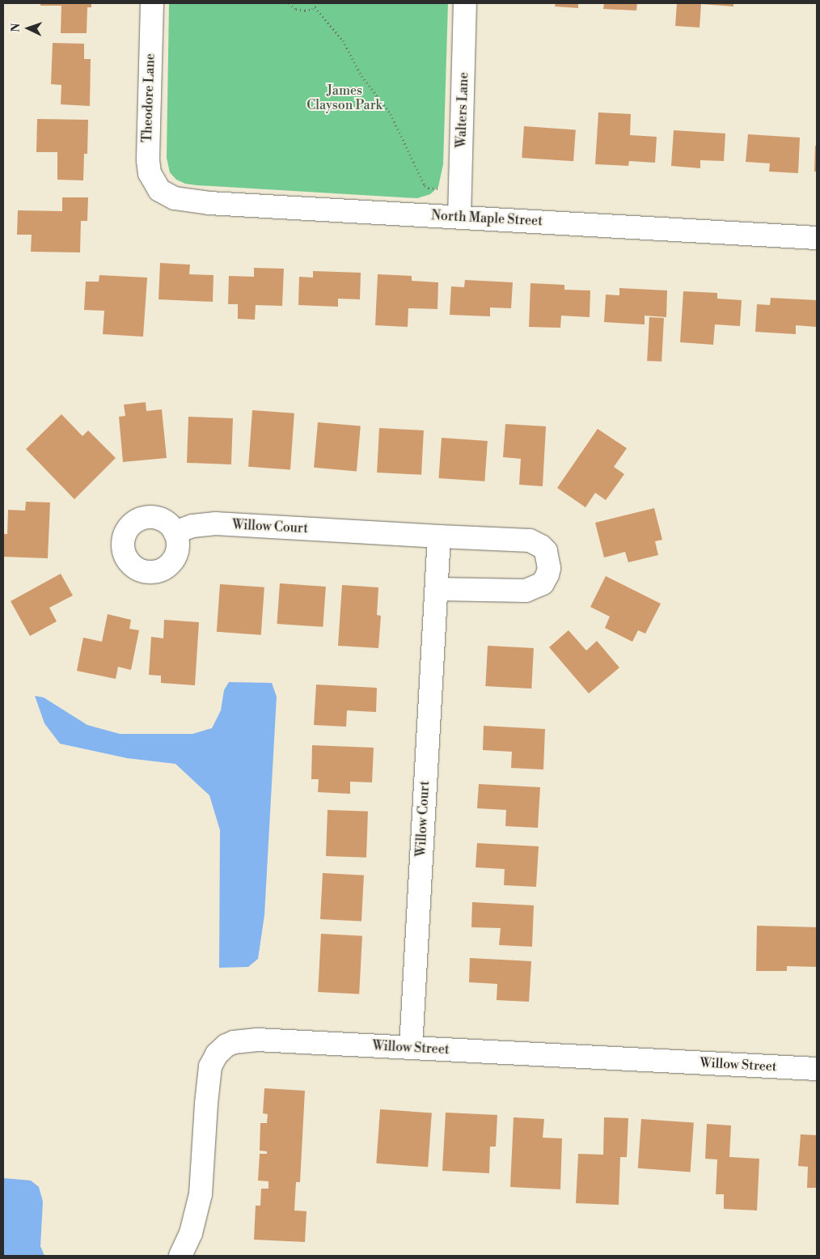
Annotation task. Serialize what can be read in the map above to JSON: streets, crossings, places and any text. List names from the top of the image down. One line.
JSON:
{"streets":{"street":["Theodore Lane","Walters Lane","North Maple Street","Willow Court","Willow Street"]},"crossings":[["Theodore Lane","North Maple Street"],["Walters Lane","North Maple Street"],["Willow Court","Willow Street"]],"parks":["James Clayson Park"],"north":"left"}
